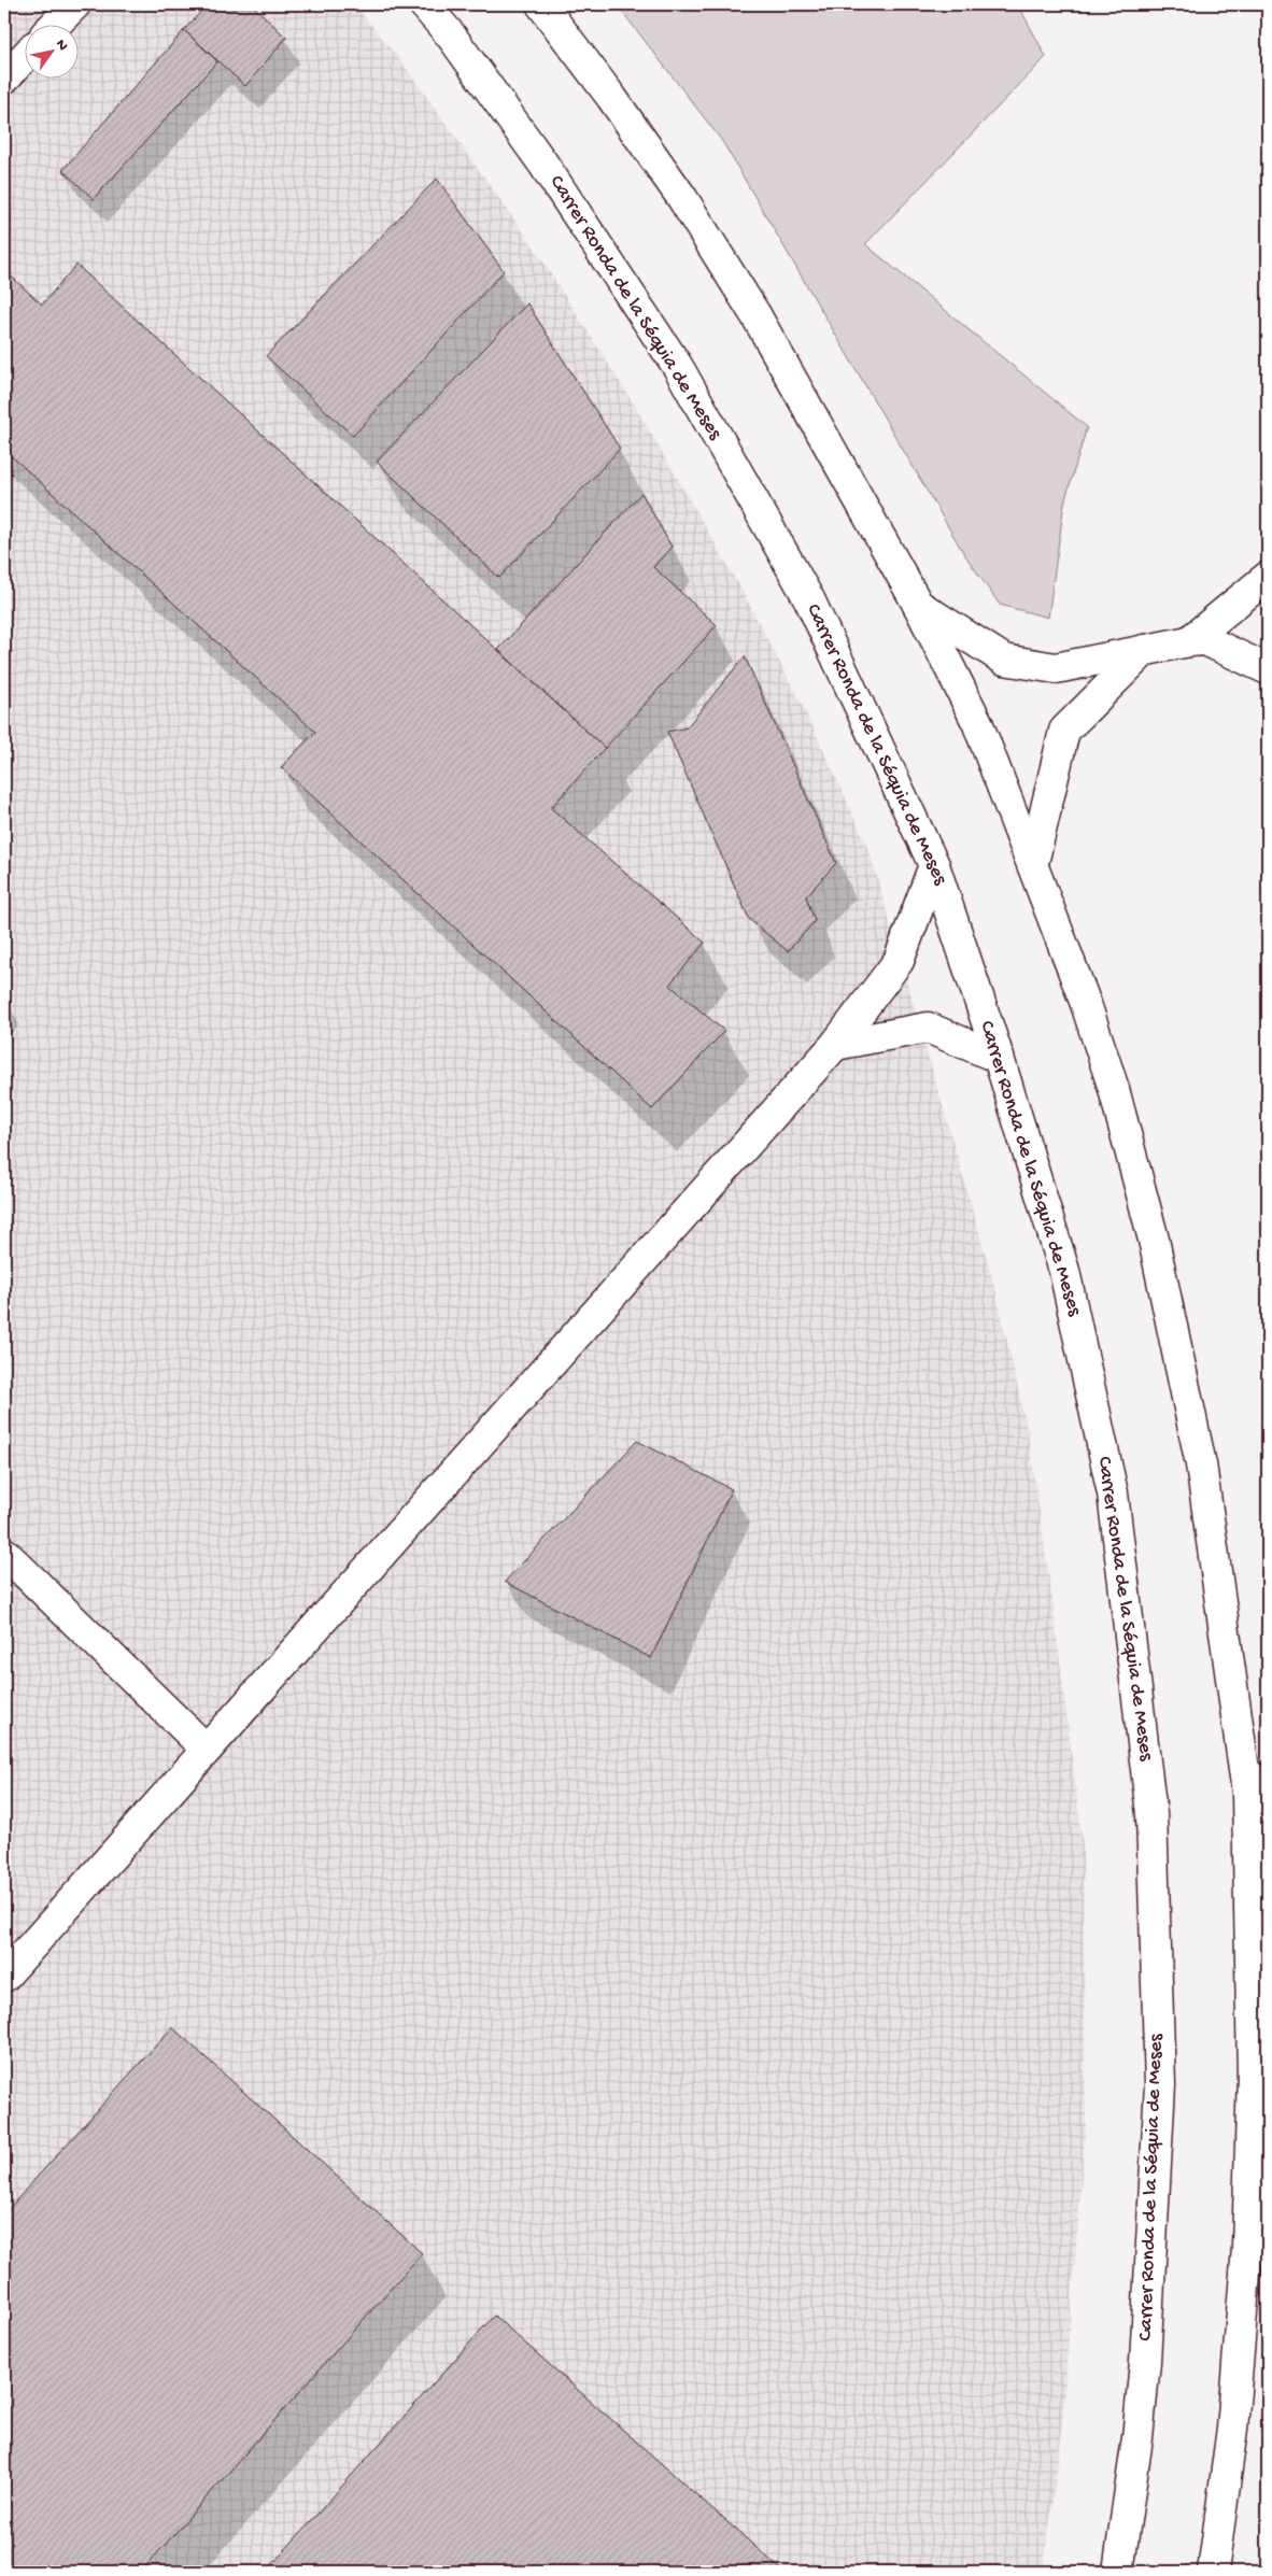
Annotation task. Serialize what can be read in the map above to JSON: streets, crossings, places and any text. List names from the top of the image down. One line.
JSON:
{"streets":{"main road":["Carrer Ronda de la Séquia de Meses"]},"north":"top right"}
